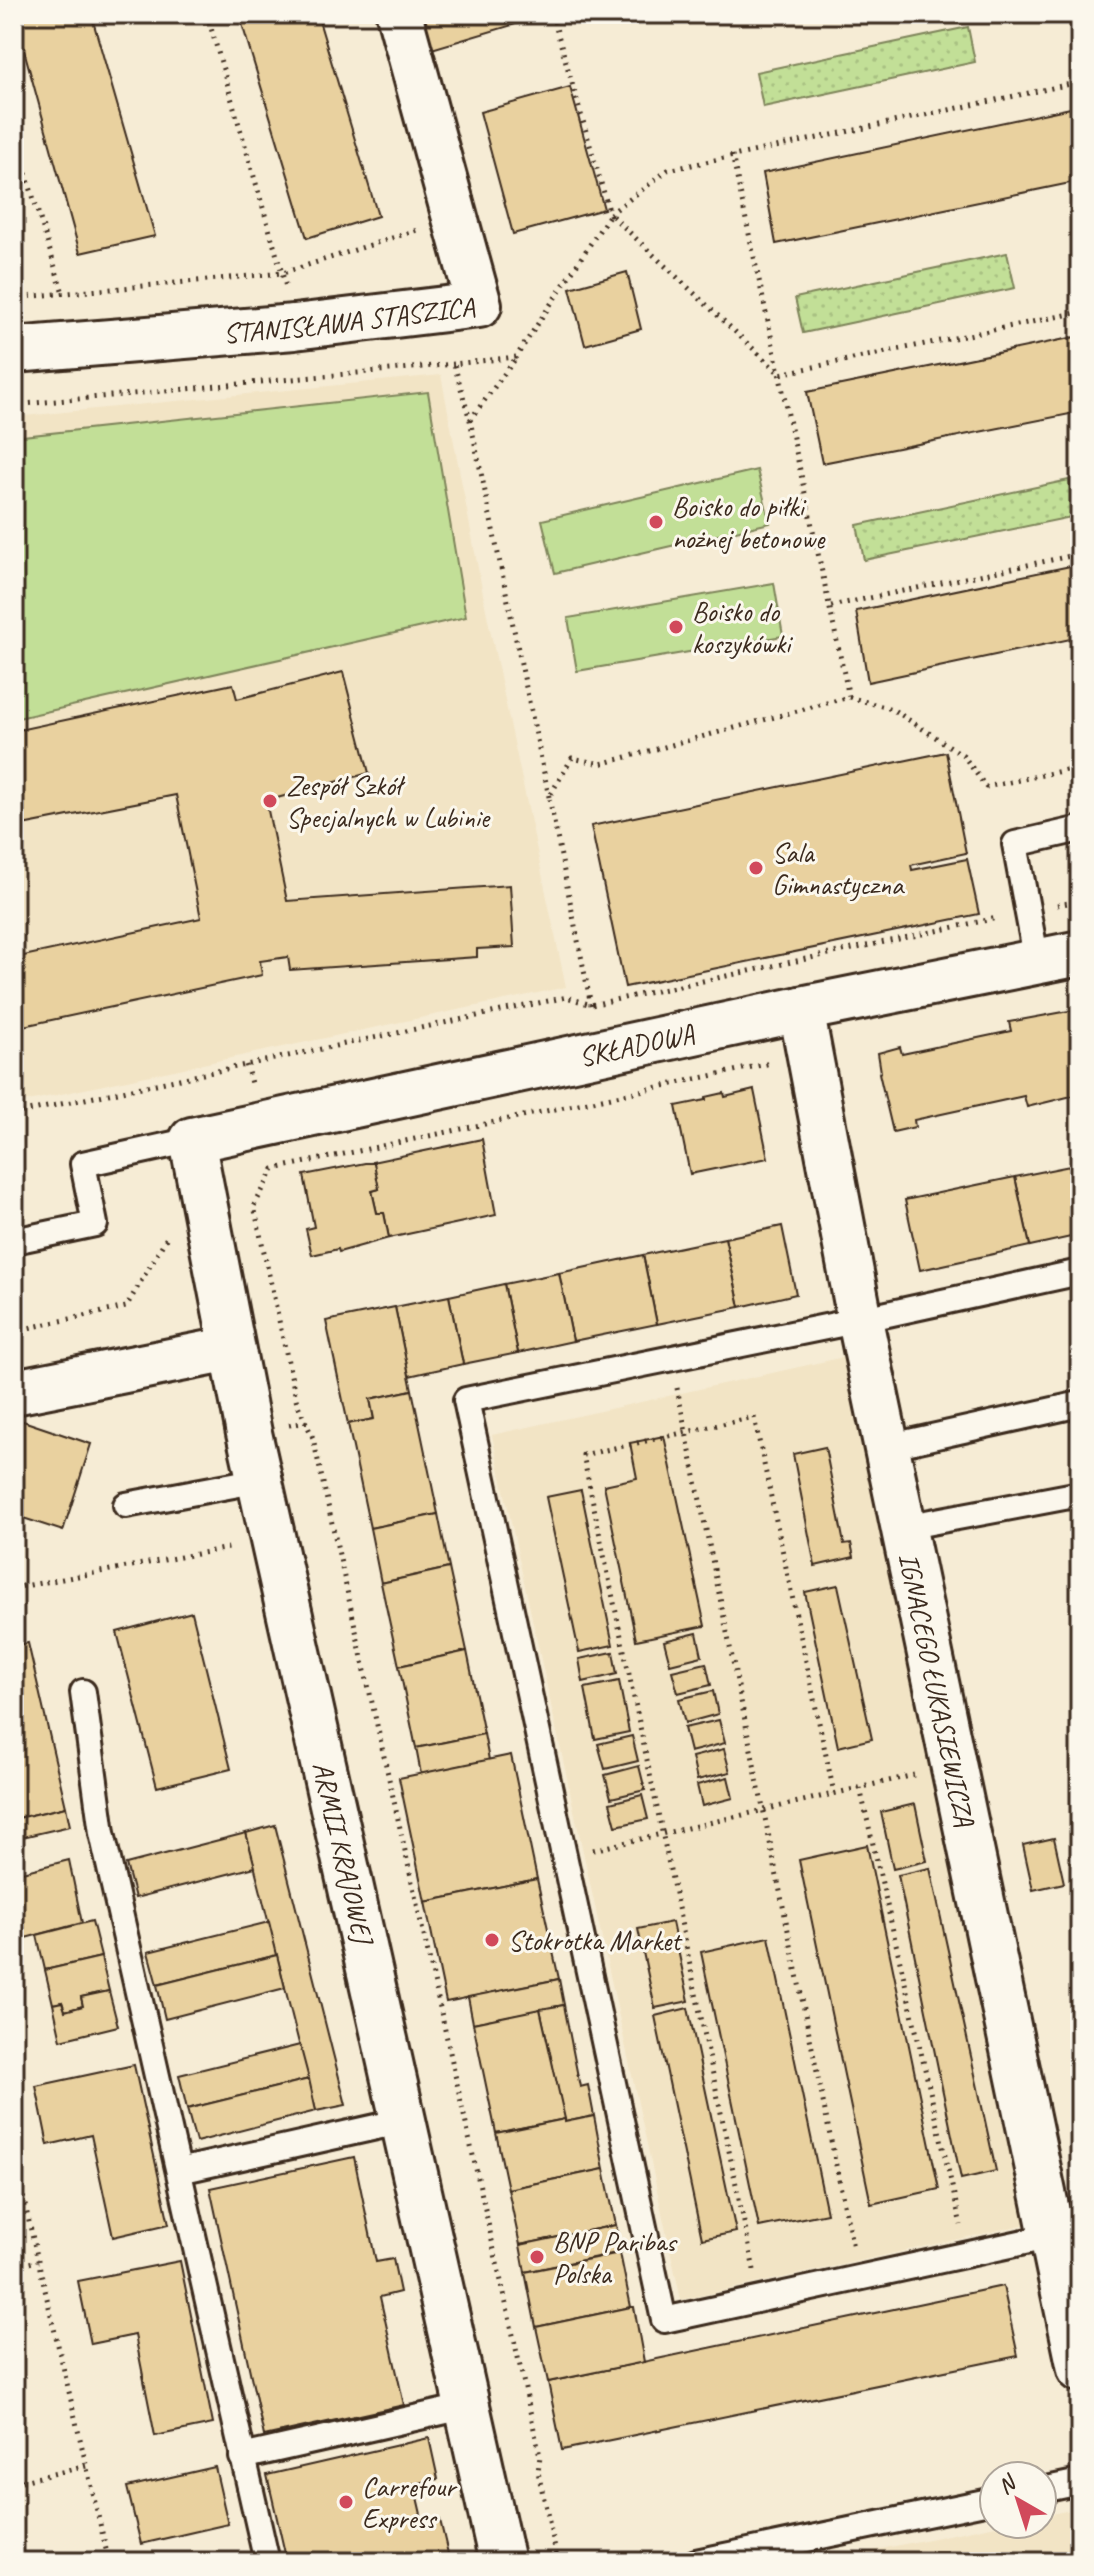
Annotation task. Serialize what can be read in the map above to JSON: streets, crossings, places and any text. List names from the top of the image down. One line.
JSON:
{"streets":{"street":["STANISŁAWA STASZICA","SKŁADOWA","IGNACEGO ŁUKASIEWICZA","ARMII KRAJOWEJ"]},"crossings":[["SKŁADOWA","IGNACEGO ŁUKASIEWICZA"],["SKŁADOWA","ARMII KRAJOWEJ"]],"places":["Boisko do piłki nożnej betonowe","Boisko do koszykówki","Zespół Szkół Specjalnych w Lubinie","Sala Gimnastyczna","Stokrotka Market","BNP Paribas Polska","Carrefour Express"],"north":"top left"}
